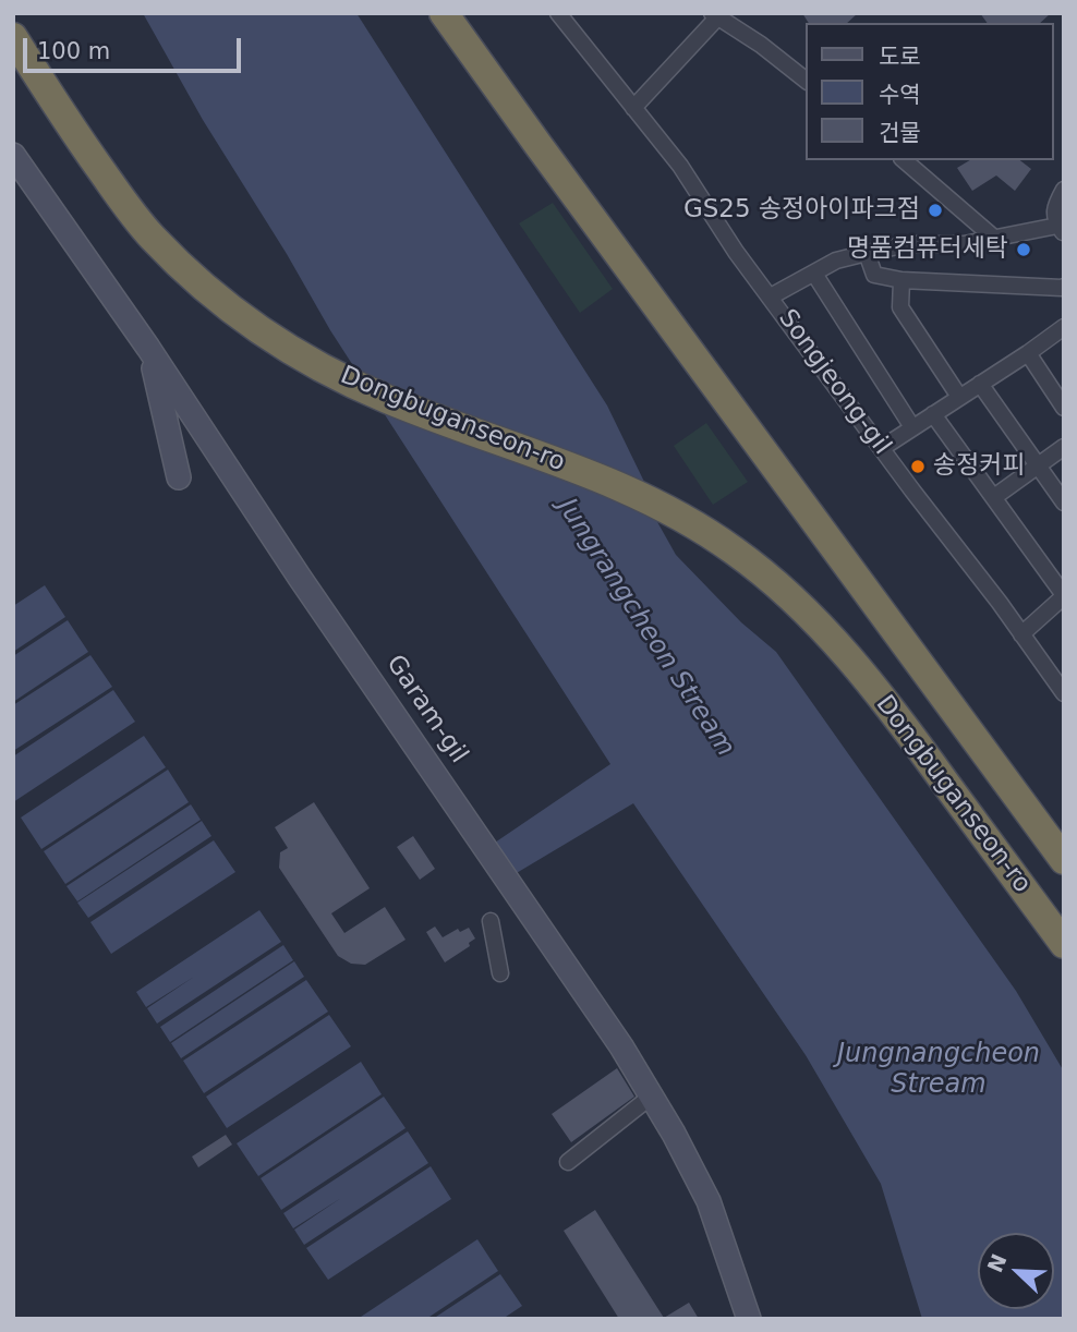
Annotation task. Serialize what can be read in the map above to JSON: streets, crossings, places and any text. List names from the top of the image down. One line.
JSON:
{"streets":{"highway":["Dongbuganseon-ro"],"street":["Songjeong-gil","Garam-gil"]},"water":["Jungrangcheon Stream","Jungnangcheon Stream"],"places":["GS25 송정아이파크점","명품컴퓨터세탁","송정커피"],"legend":["도로","수역","건물"],"scale_bar":"100 m","north":"top left"}
